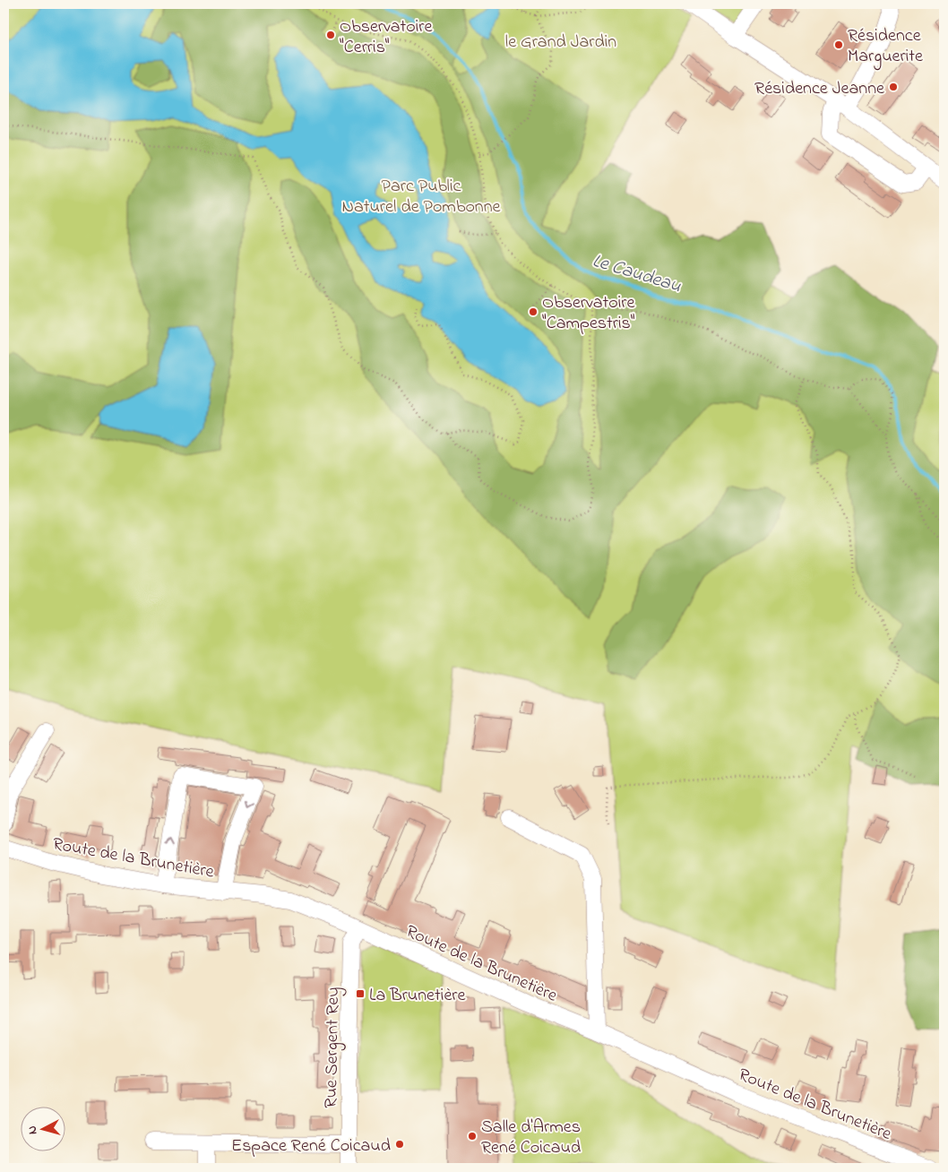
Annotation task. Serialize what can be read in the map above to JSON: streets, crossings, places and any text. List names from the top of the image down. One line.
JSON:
{"streets":{"street":["Route de la Brunetière","Rue Sergent Rey"]},"crossings":[["Route de la Brunetière","Rue Sergent Rey"]],"water":["Le Caudeau"],"parks":["le Grand Jardin","Parc Public Naturel de Pombonne"],"places":{"other":["Observatoire \"Cerris\"","Résidence Marguerite","Résidence Jeanne","Observatoire \"Campestris\"","Salle d'Armes René Coicaud","Espace René Coicaud"],"transit":["La Brunetière"]},"north":"left"}
